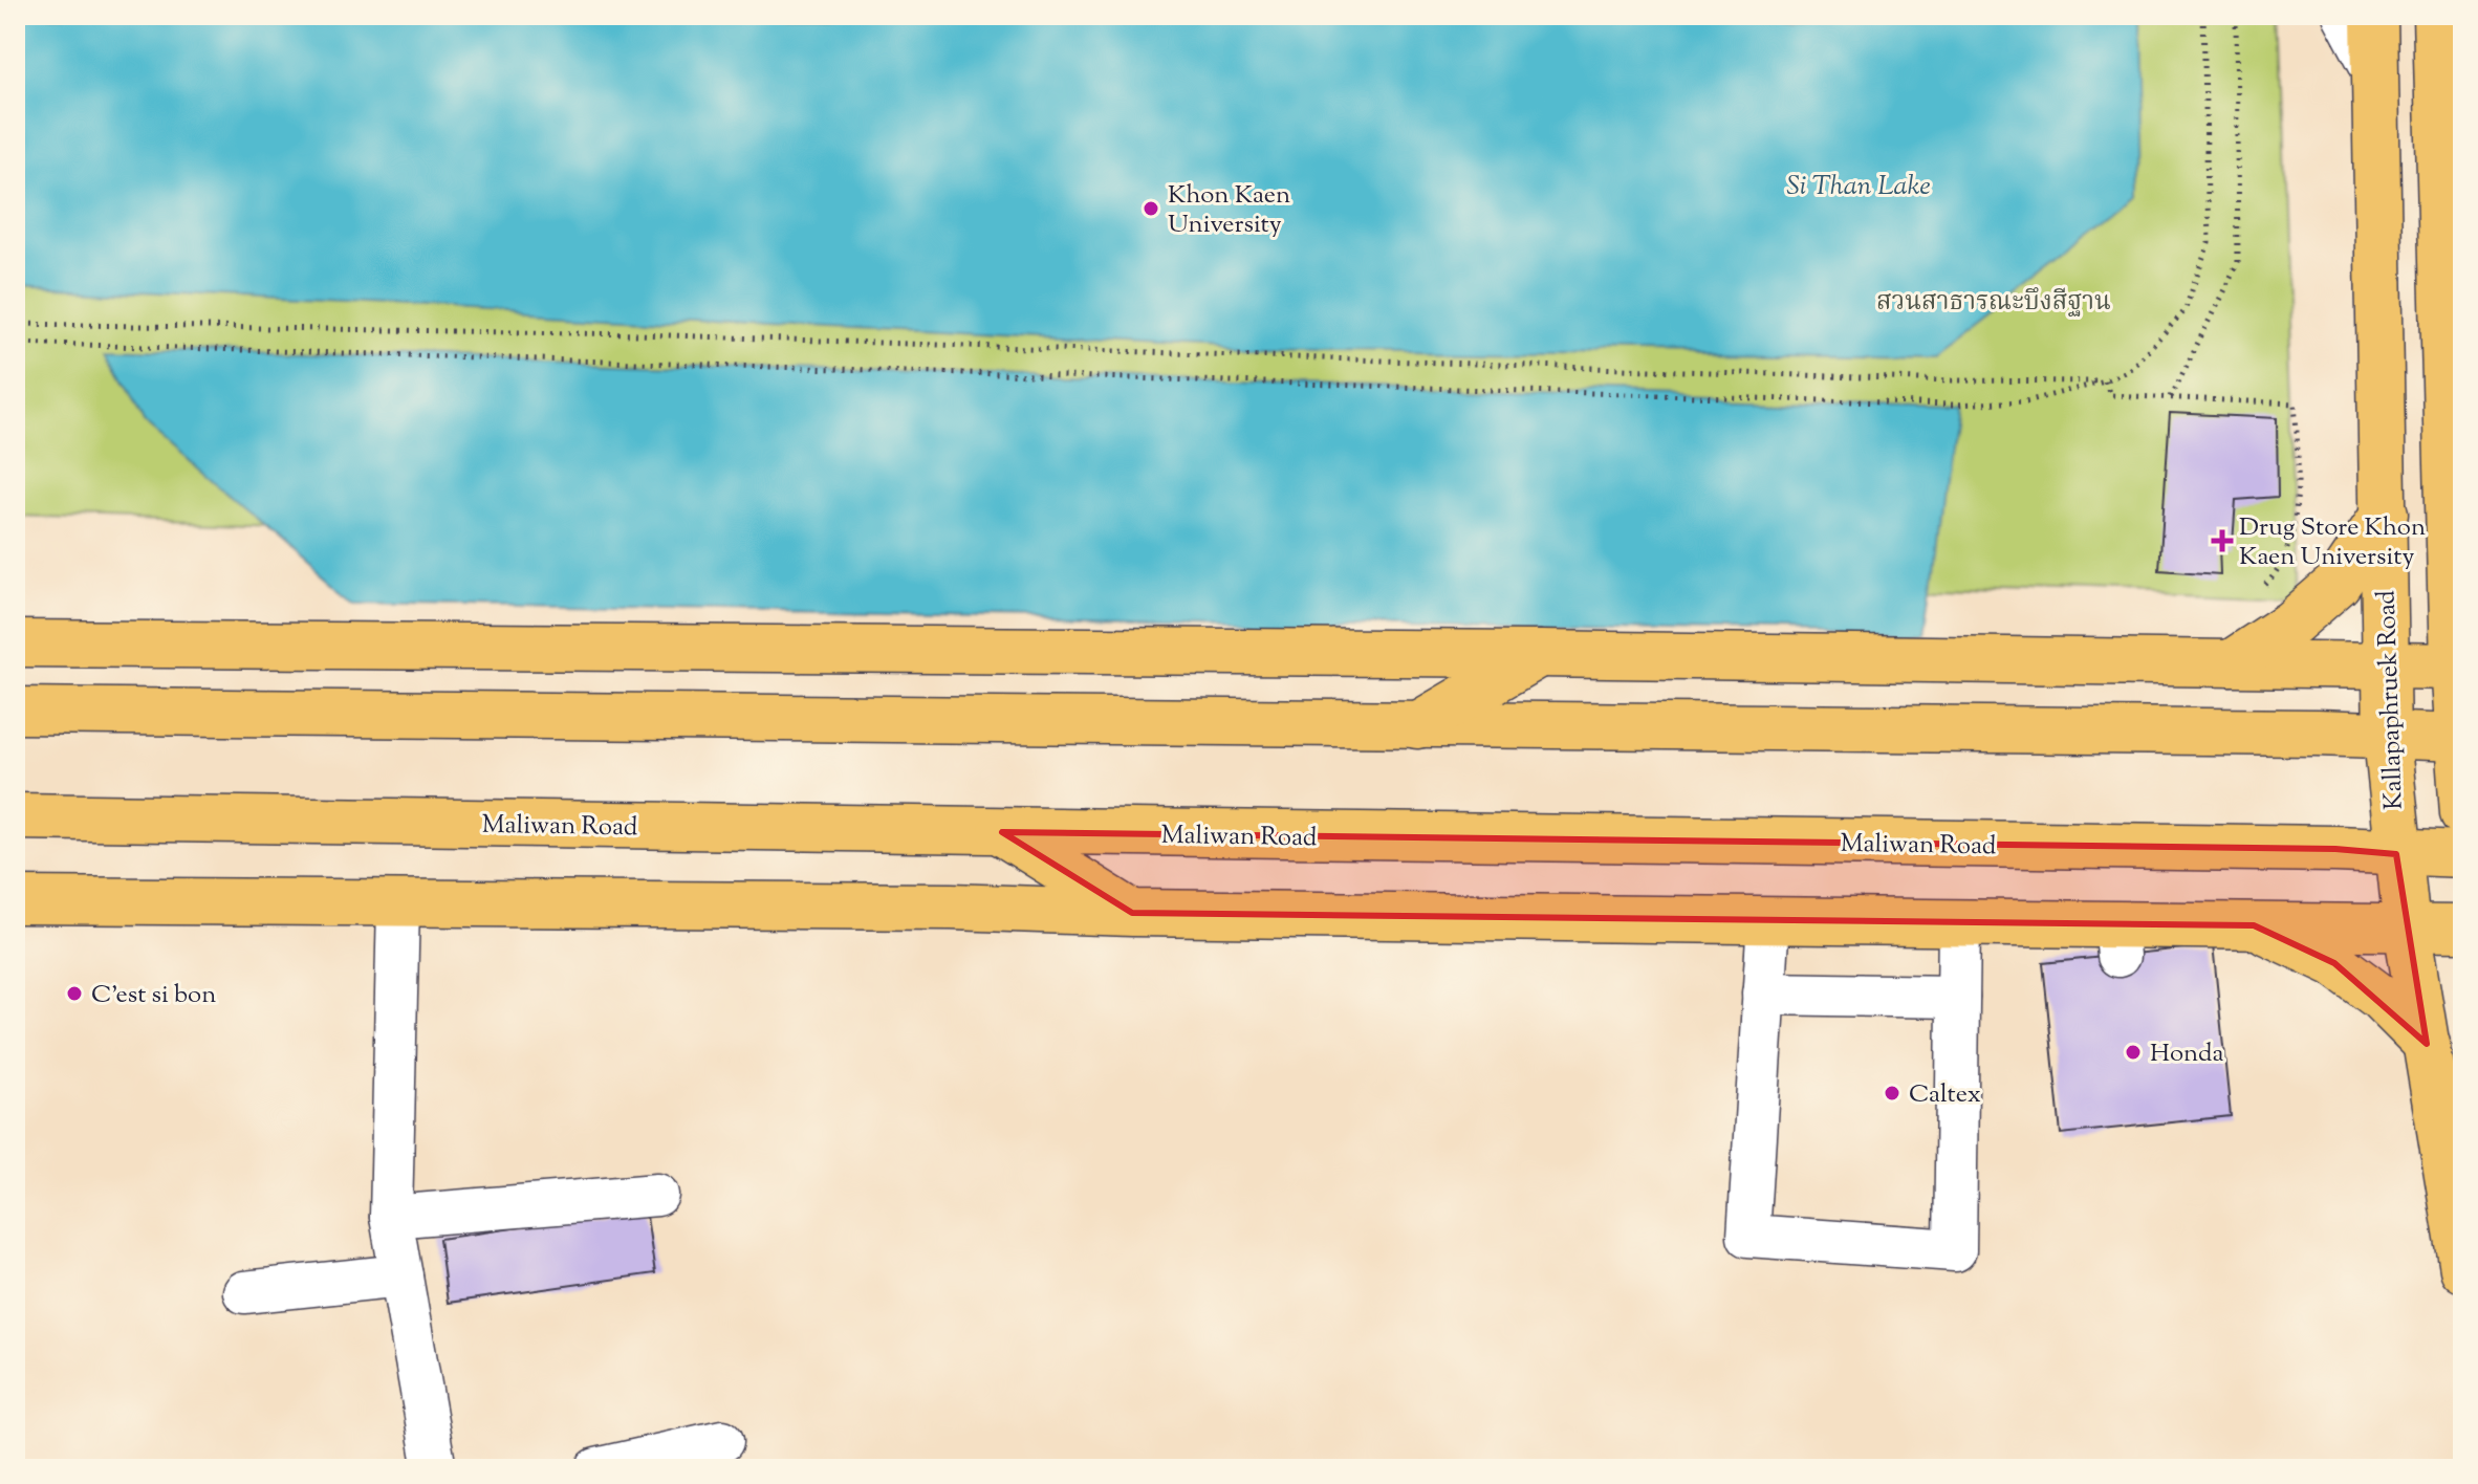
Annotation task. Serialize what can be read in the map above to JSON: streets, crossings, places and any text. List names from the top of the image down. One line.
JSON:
{"streets":{"main road":["Kallapaphruek Road","Maliwan Road"]},"crossings":[["Kallapaphruek Road","Maliwan Road"]],"water":["Si Than Lake"],"parks":["สวนสาธารณะบึงสีฐาน"],"places":{"other":["Khon Kaen University","C'est si bon","Honda","Caltex"],"health":["Drug Store Khon Kaen University"]}}
